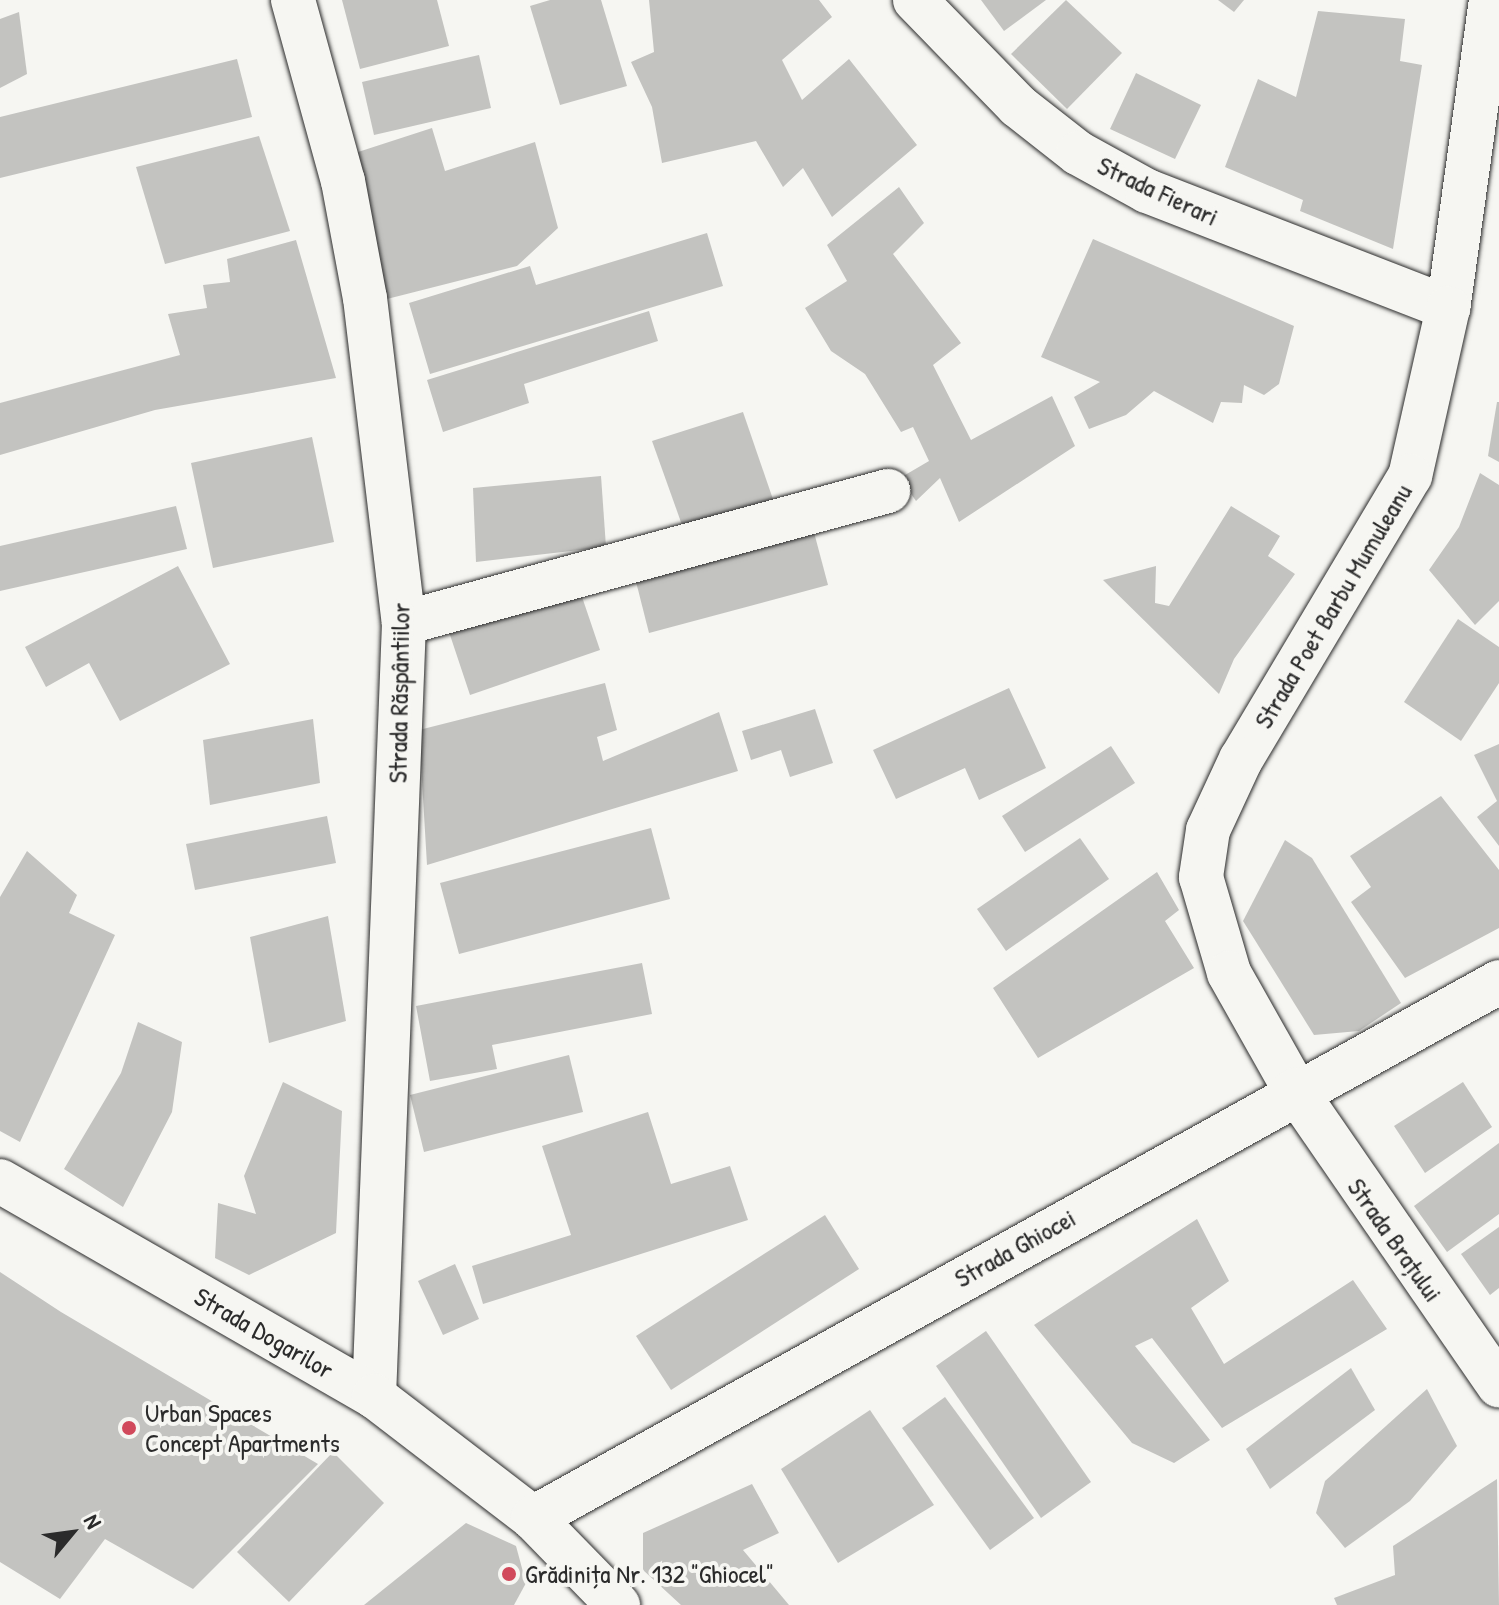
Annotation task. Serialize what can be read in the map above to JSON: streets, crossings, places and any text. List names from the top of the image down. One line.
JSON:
{"streets":{"street":["Strada Fierari","Strada Poet Barbu Mumuleanu","Strada Răspântiilor","Strada Brațului","Strada Ghiocei","Strada Dogarilor"]},"crossings":[["Strada Fierari","Strada Poet Barbu Mumuleanu"],["Strada Poet Barbu Mumuleanu","Strada Brațului"],["Strada Poet Barbu Mumuleanu","Strada Ghiocei"],["Strada Răspântiilor","Strada Dogarilor"],["Strada Brațului","Strada Ghiocei"],["Strada Ghiocei","Strada Dogarilor"]],"places":["Urban Spaces Concept Apartments","Grădinița Nr. 132 \"Ghiocel\""],"north":"top right"}
